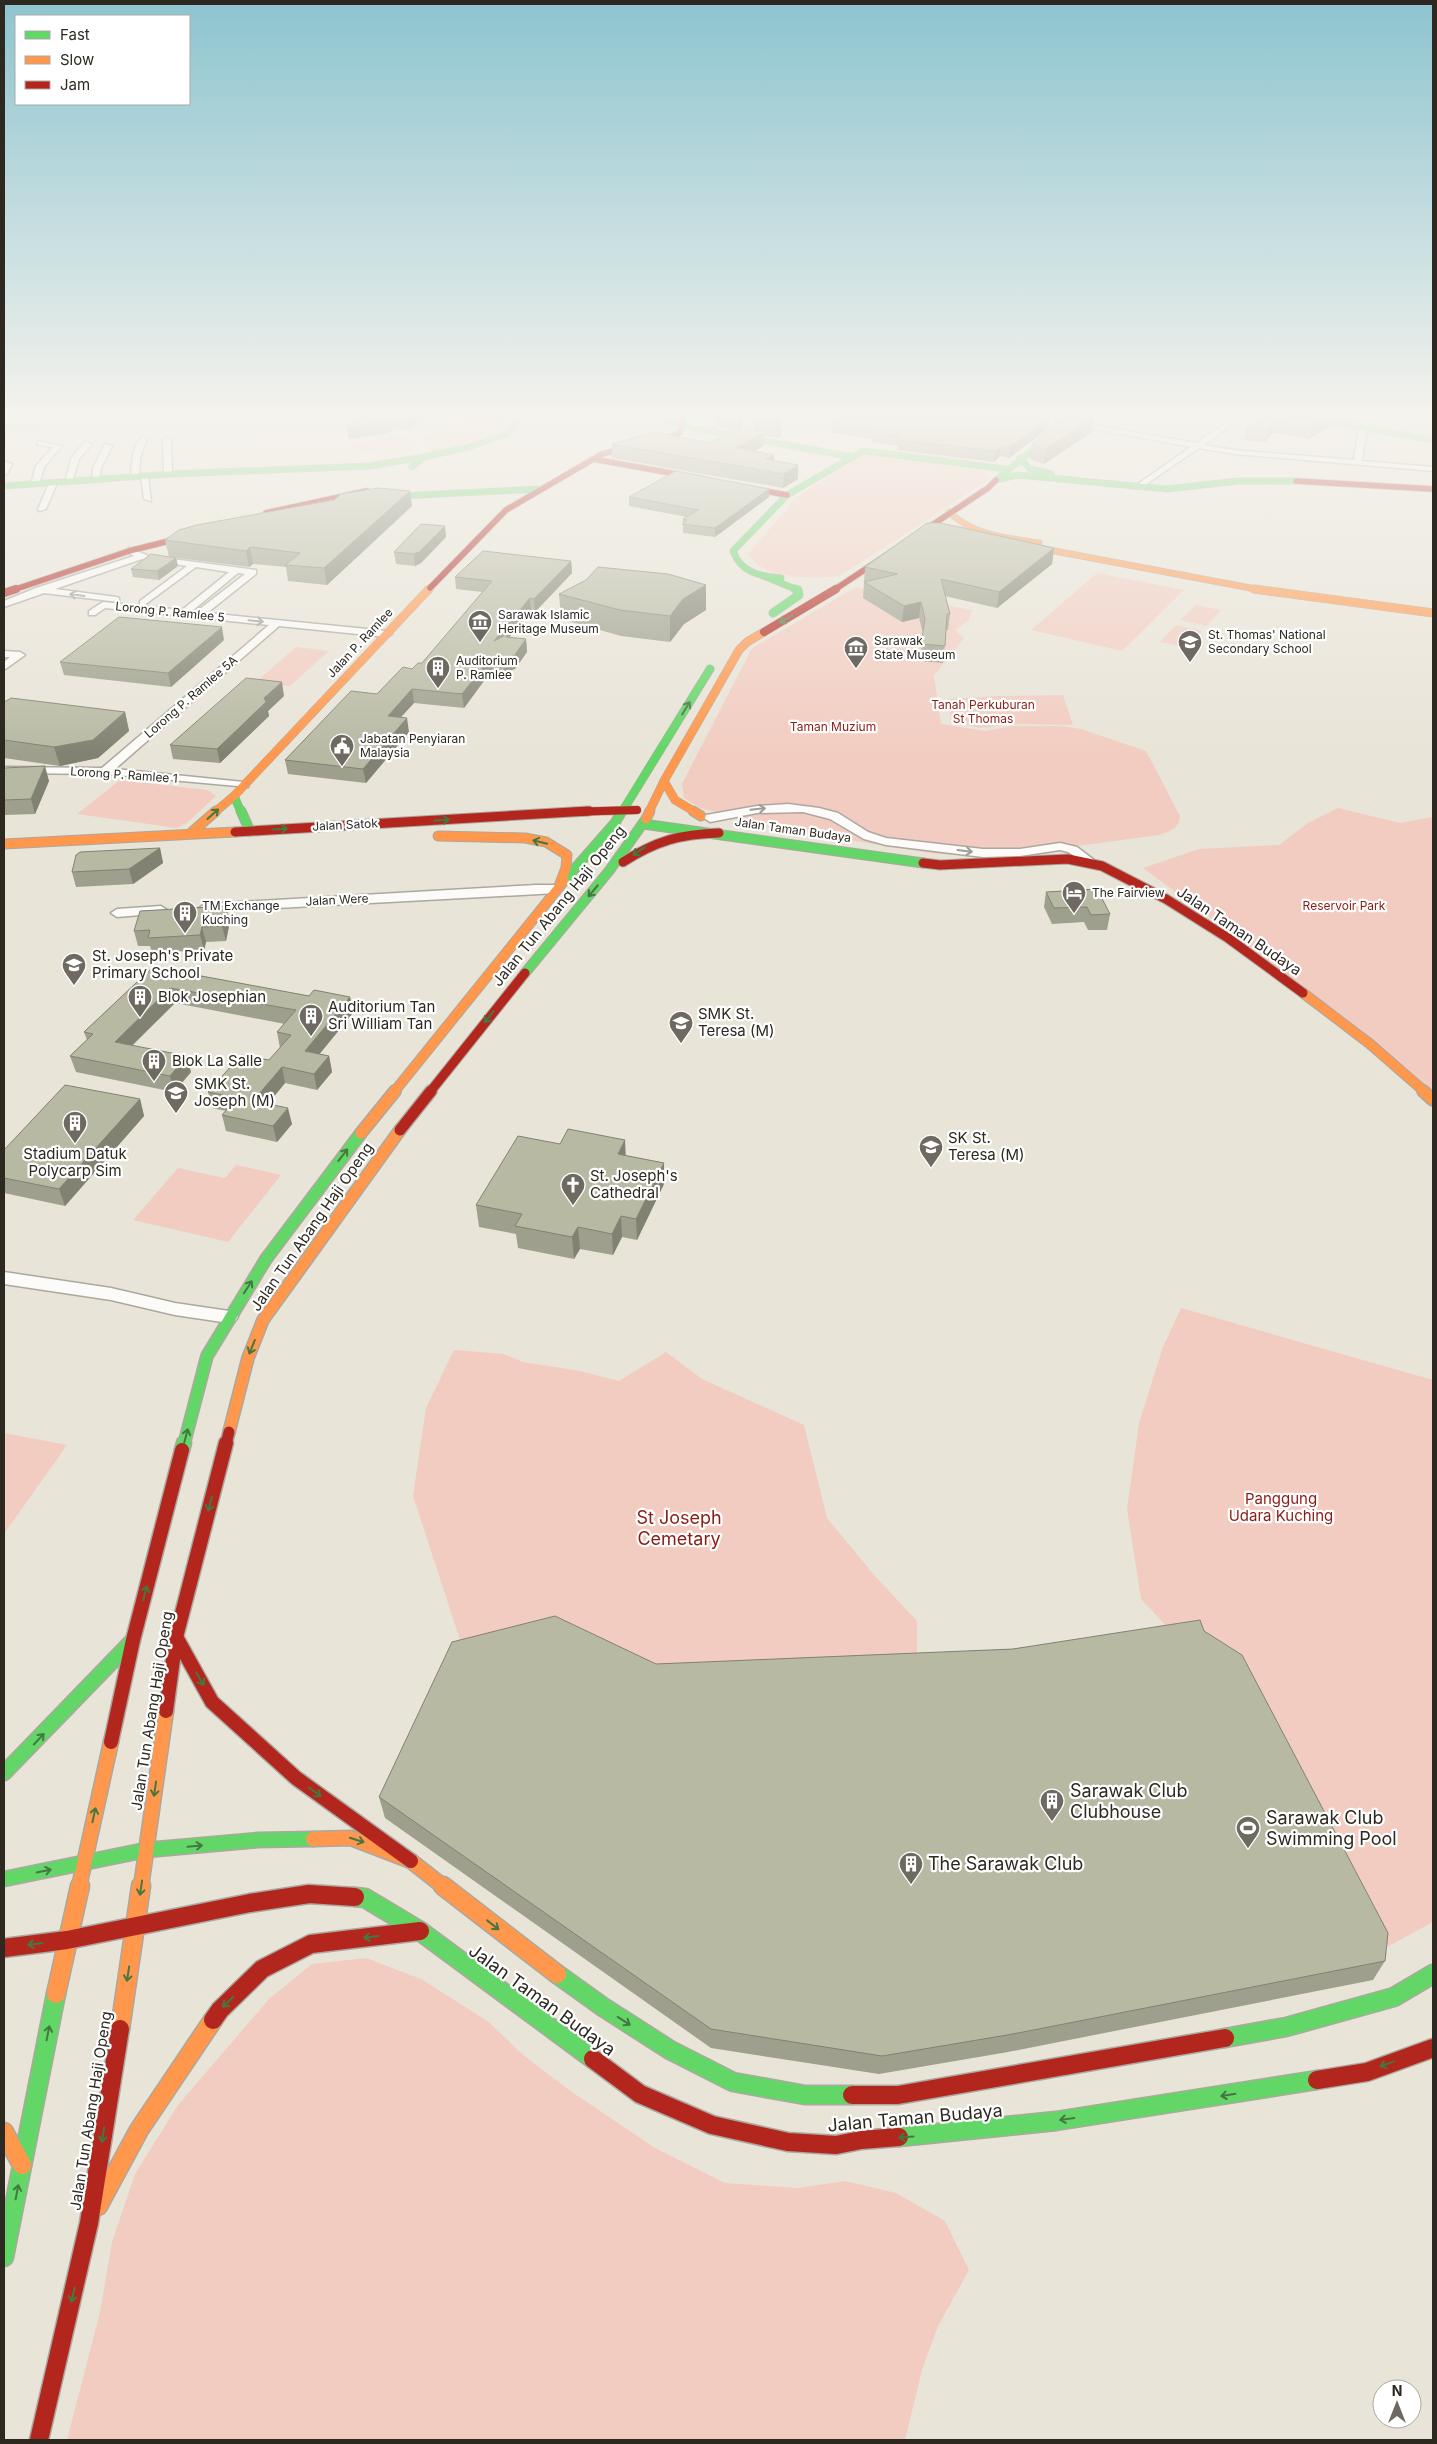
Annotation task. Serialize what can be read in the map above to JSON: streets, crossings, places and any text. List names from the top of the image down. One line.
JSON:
{"streets":{"main road":["Jalan P. Ramlee","Jalan Satok","Jalan Taman Budaya","Jalan Tun Abang Haji Openg"],"street":["Lorong P. Ramlee 5","Lorong P. Ramlee 5A","Lorong P. Ramlee 1","Jalan Were"]},"crossings":[["Lorong P. Ramlee 5","Jalan P. Ramlee"],["Lorong P. Ramlee 5","Lorong P. Ramlee 5A"],["Jalan P. Ramlee","Lorong P. Ramlee 1"],["Jalan P. Ramlee","Jalan Satok"],["Lorong P. Ramlee 5A","Lorong P. Ramlee 1"],["Jalan Satok","Jalan Tun Abang Haji Openg"],["Jalan Taman Budaya","Jalan Tun Abang Haji Openg"],["Jalan Were","Jalan Tun Abang Haji Openg"]],"parks":["Tanah Perkuburan St Thomas","Taman Muzium","Reservoir Park","Panggung Udara Kuching","St Joseph Cemetary"],"places":{"museum":["Sarawak Islamic Heritage Museum","Sarawak State Museum"],"school or university":["St. Thomas' National Secondary School","St. Joseph's Private Primary School","SMK St. Teresa (M)","SMK St. Joseph (M)","SK St. Teresa (M)"],"building":["Auditorium P. Ramlee","TM Exchange Kuching","Blok Josephian","Auditorium Tan Sri William Tan","Blok La Salle","Stadium Datuk Polycarp Sim","Sarawak Club Clubhouse","The Sarawak Club"],"public building":["Jabatan Penyiaran Malaysia"],"hotel":["The Fairview"],"church":["St. Joseph's Cathedral"],"sports":["Sarawak Club Swimming Pool"]},"legend":["Fast","Slow","Jam"],"north":"top"}
